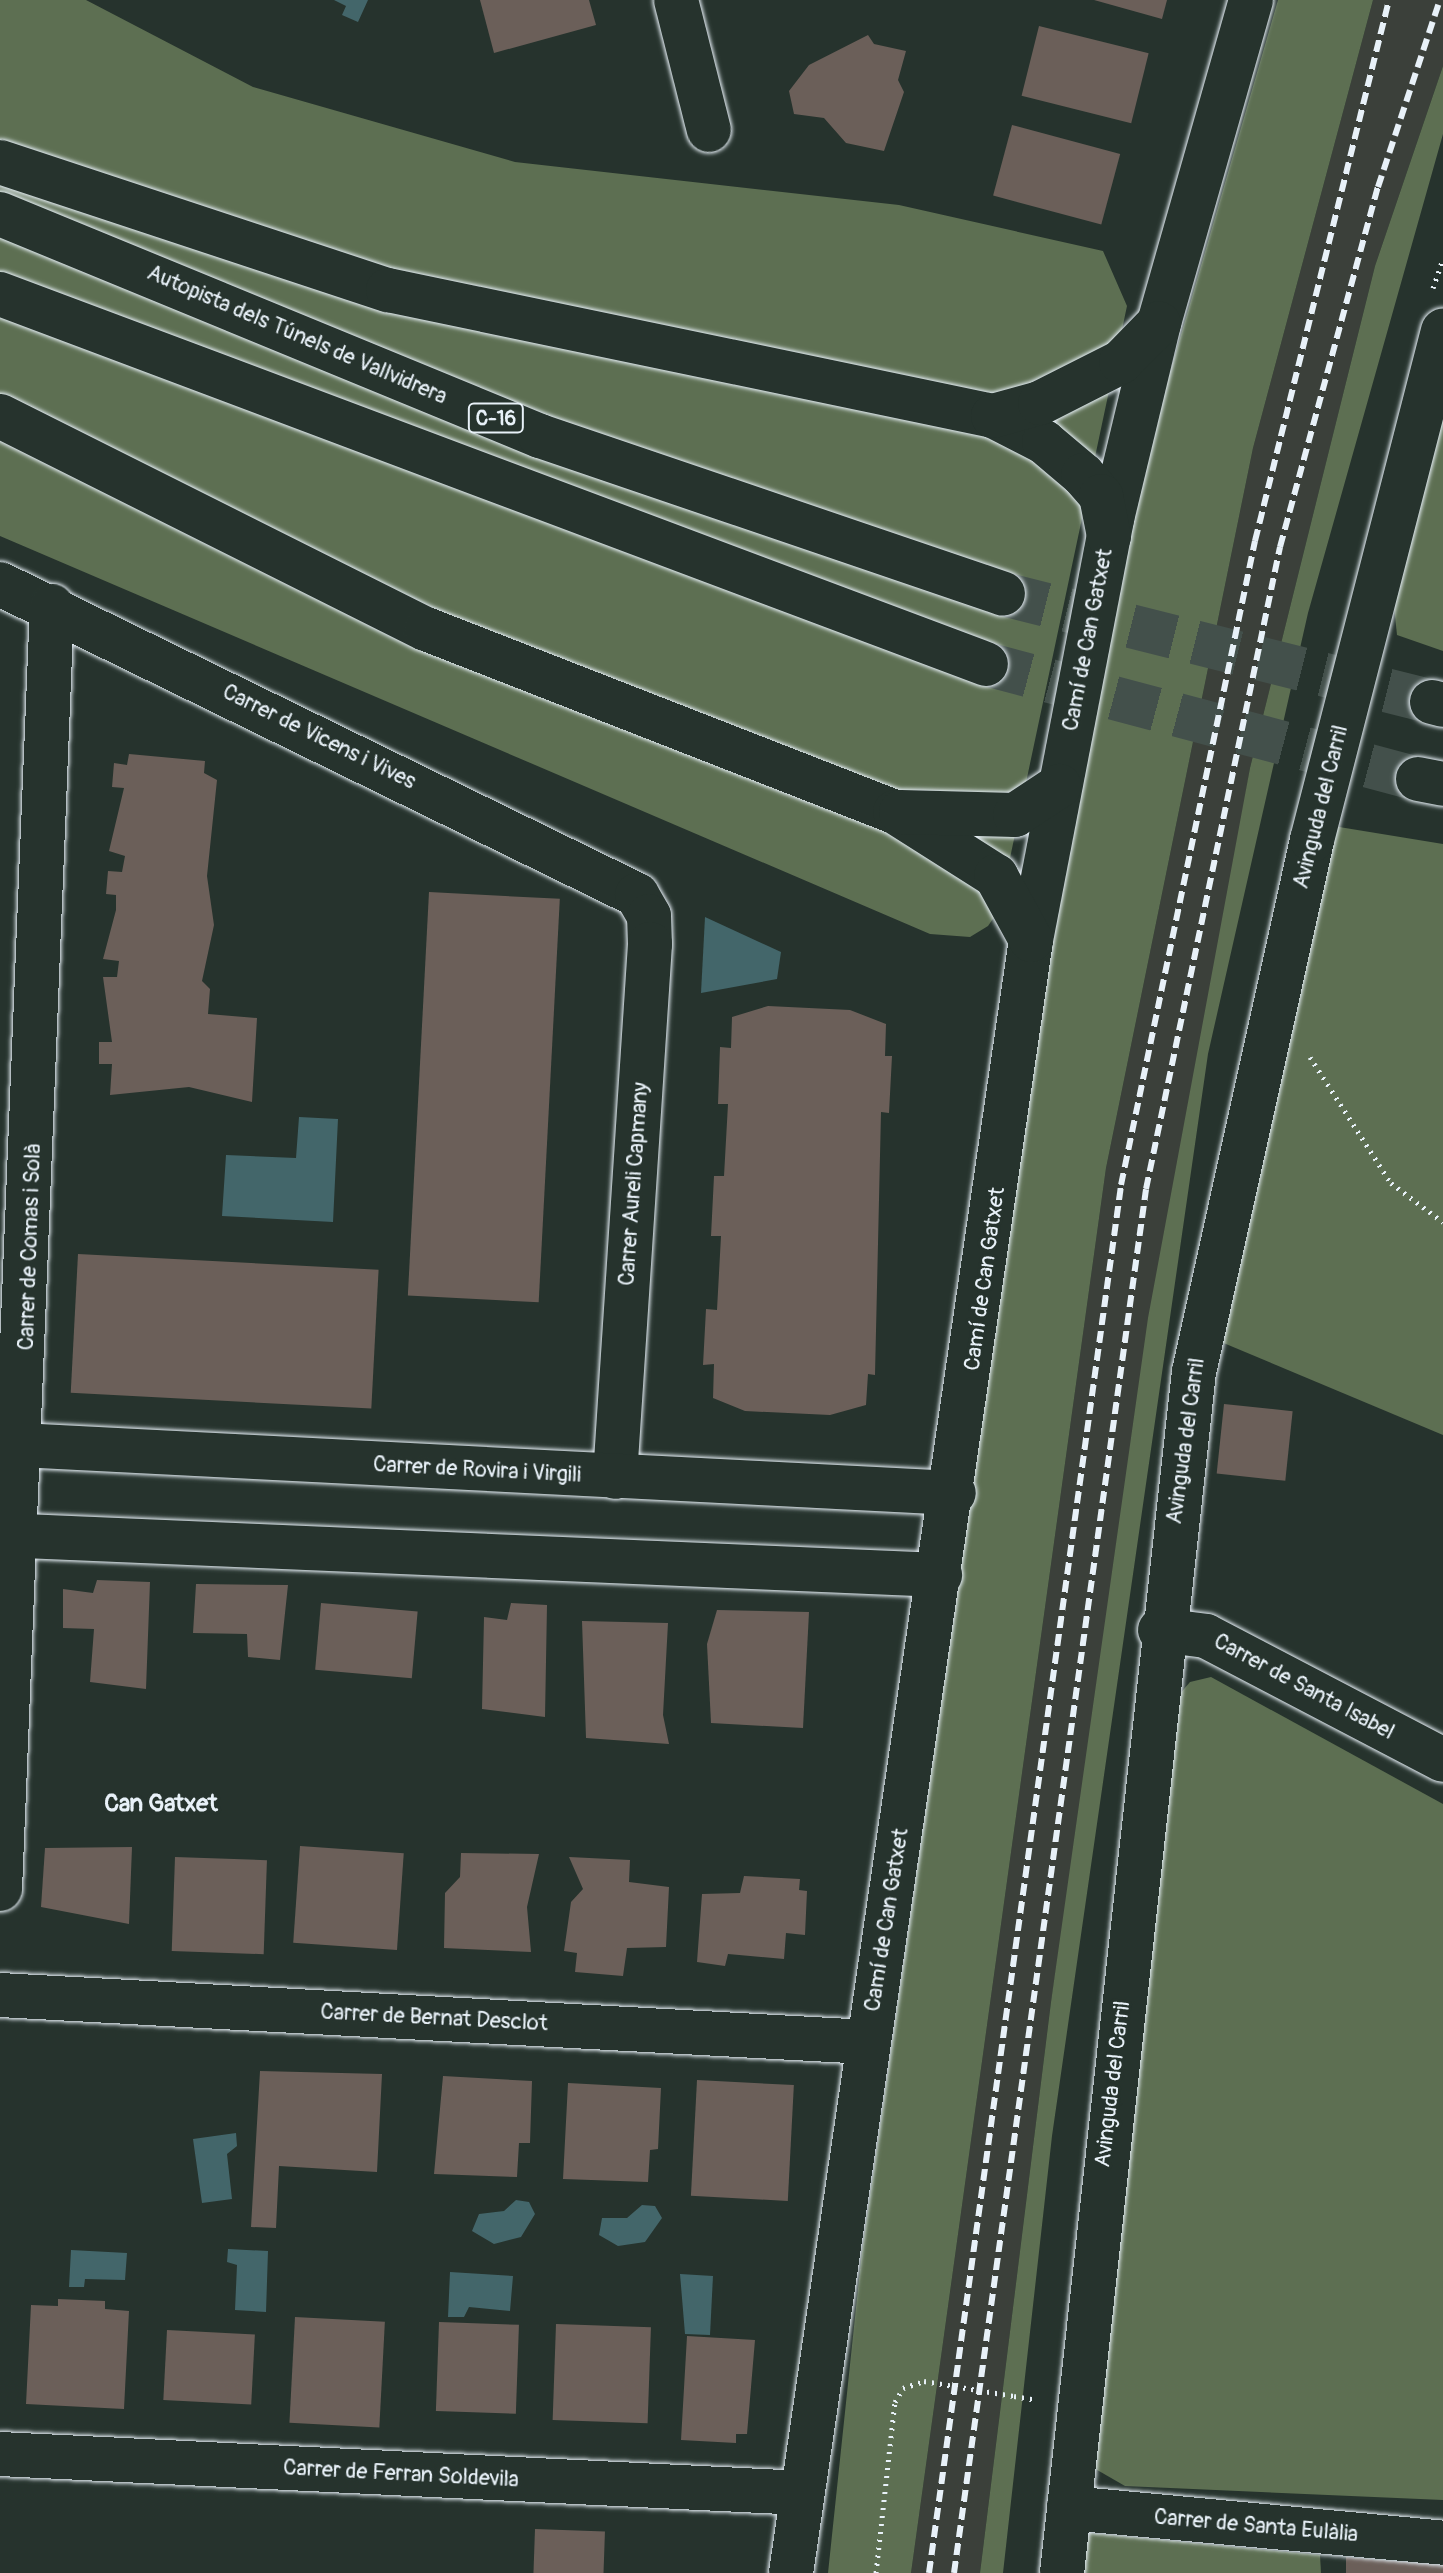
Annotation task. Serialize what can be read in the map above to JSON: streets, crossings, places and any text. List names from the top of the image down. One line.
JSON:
{"streets":{"main road":["Autopista dels Túnels de Vallvidrera","C-16","Camí de Can Gatxet","Carrer de Vicens i Vives","Avinguda del Carril","Carrer Aureli Capmany","Carrer de Comas i Solà","Carrer de Rovira i Virgili","Carrer de Santa Isabel","Carrer de Bernat Desclot","Carrer de Ferran Soldevila","Carrer de Santa Eulàlia"]},"crossings":[["Camí de Can Gatxet","Carrer de Rovira i Virgili"],["Camí de Can Gatxet","Carrer de Bernat Desclot"],["Camí de Can Gatxet","Carrer de Ferran Soldevila"],["Carrer de Vicens i Vives","Carrer Aureli Capmany"],["Carrer de Vicens i Vives","Carrer de Comas i Solà"],["Avinguda del Carril","Carrer de Santa Isabel"],["Avinguda del Carril","Carrer de Santa Eulàlia"],["Carrer Aureli Capmany","Carrer de Rovira i Virgili"],["Carrer de Comas i Solà","Carrer de Rovira i Virgili"]],"districts":["Can Gatxet"]}
